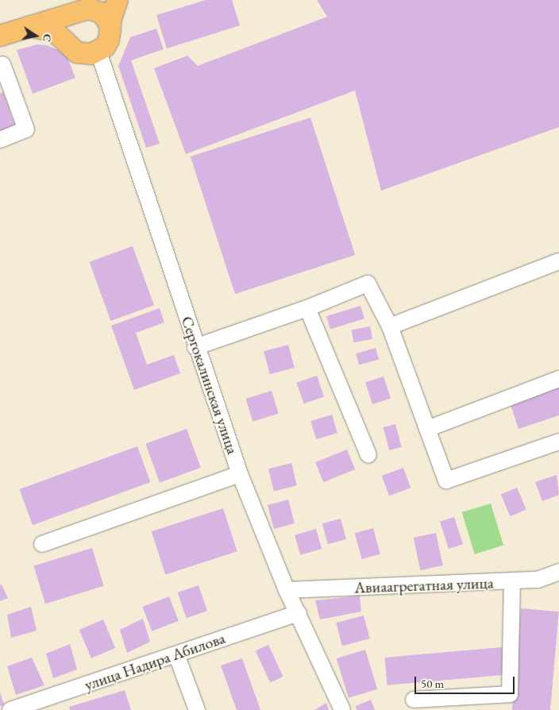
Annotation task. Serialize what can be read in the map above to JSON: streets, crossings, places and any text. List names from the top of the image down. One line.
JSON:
{"streets":{"street":["Сергокалинская улица","Авиаагрегатная улица","улица Надира Абилова"]},"crossings":[["Сергокалинская улица","Авиаагрегатная улица"],["Сергокалинская улица","улица Надира Абилова"]],"scale_bar":"50 m","north":"right"}
